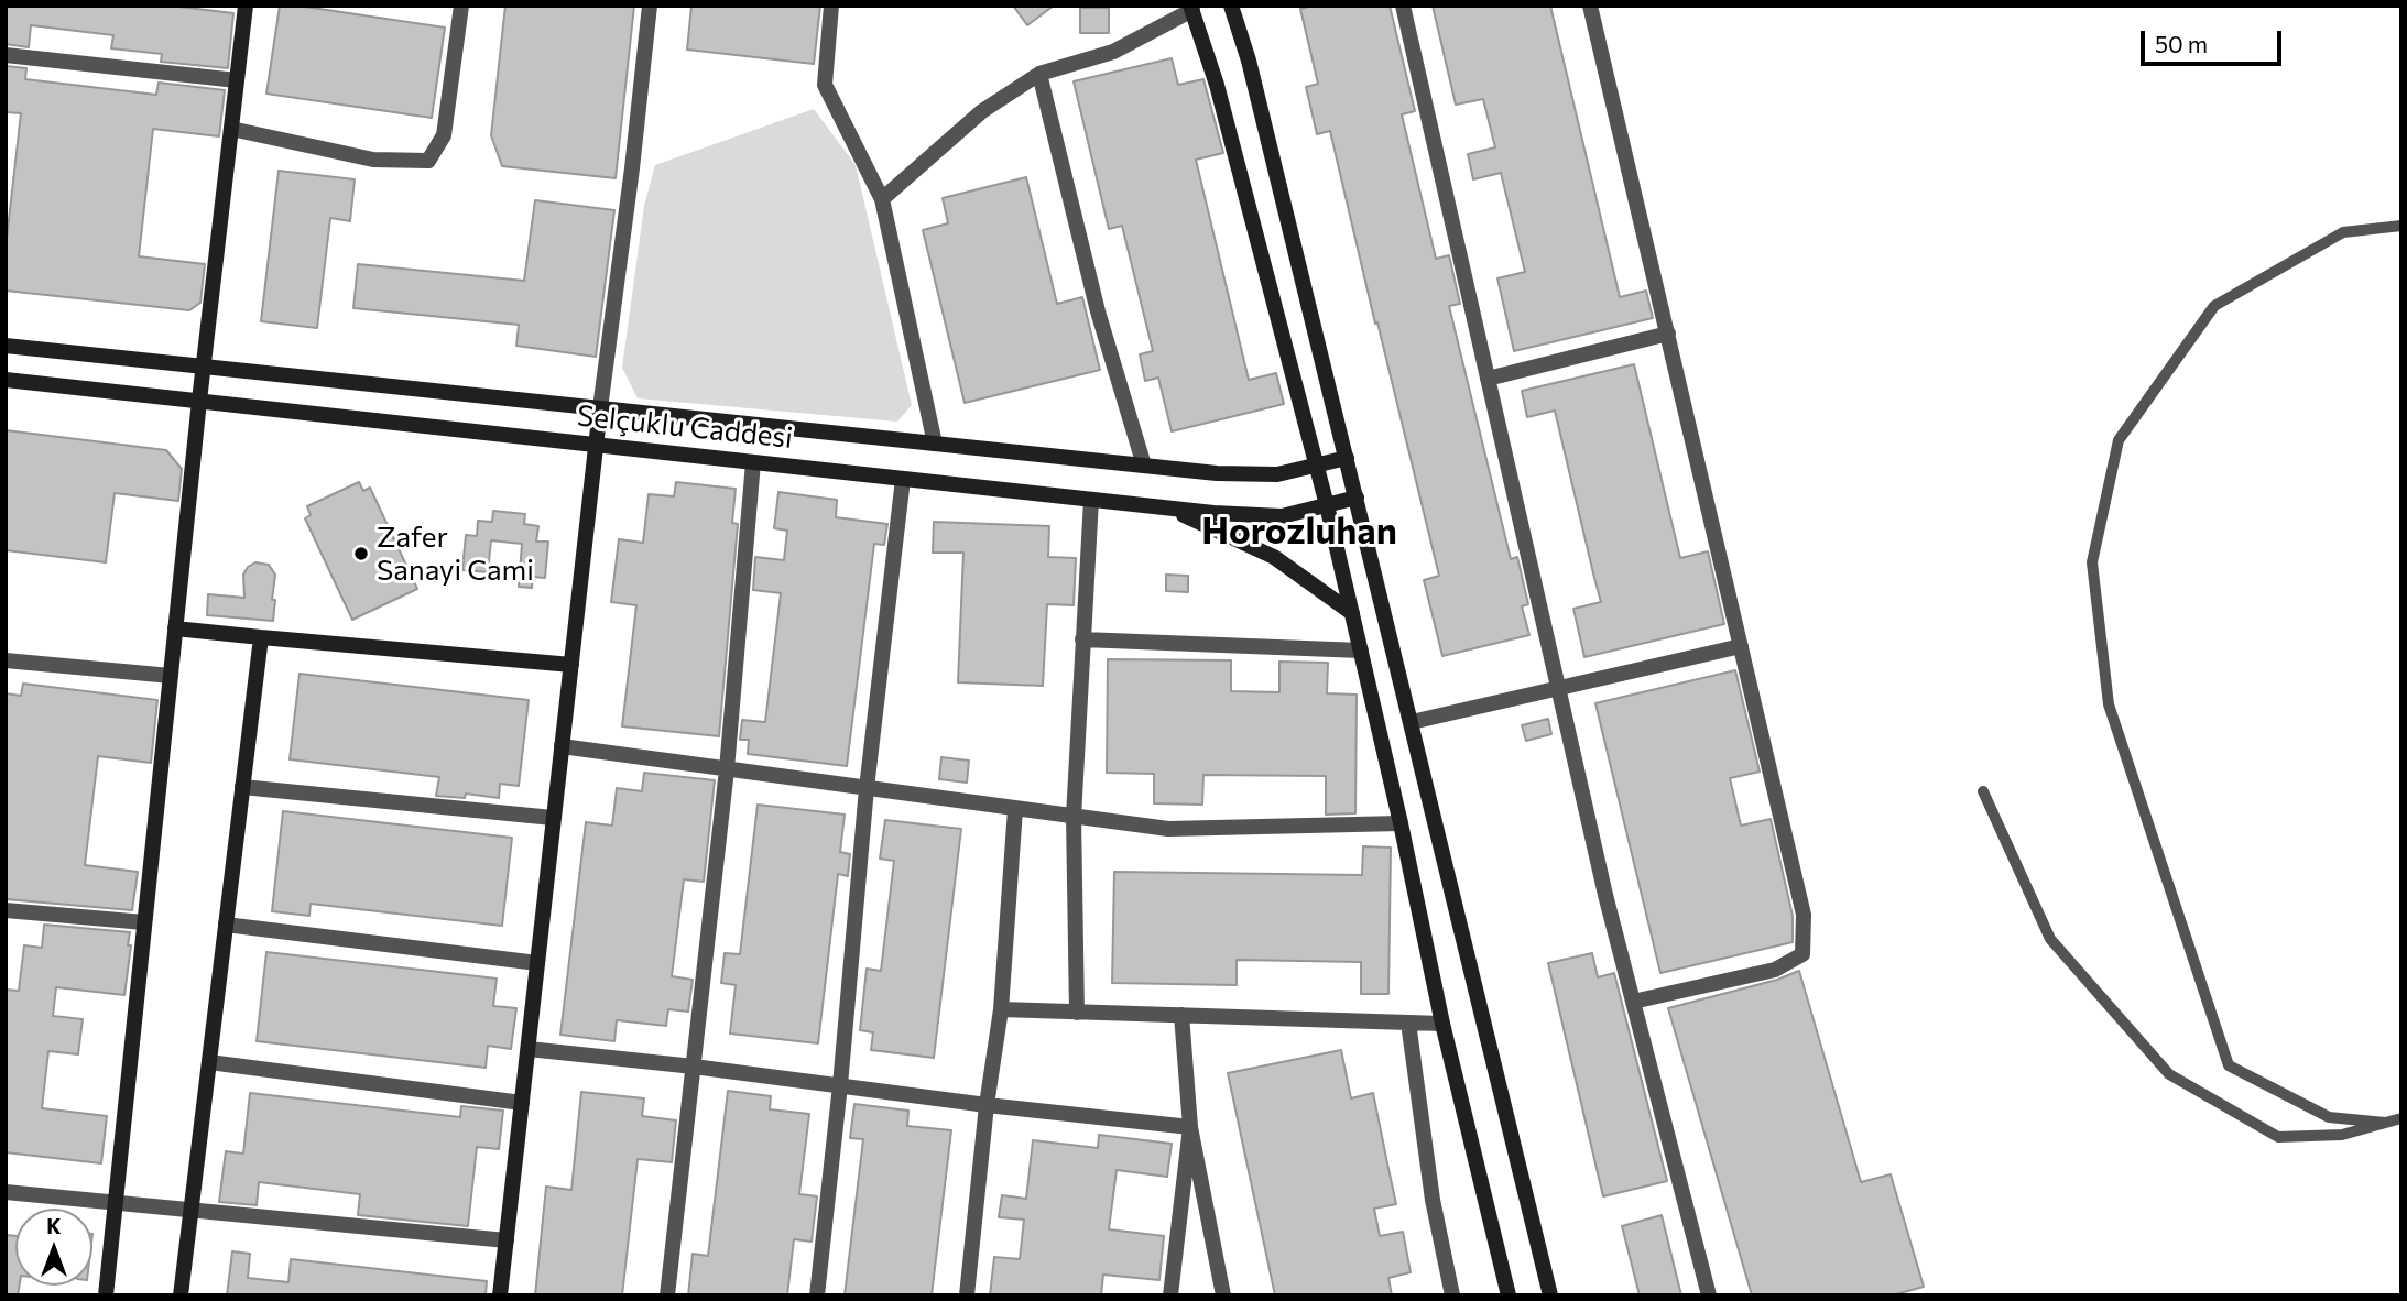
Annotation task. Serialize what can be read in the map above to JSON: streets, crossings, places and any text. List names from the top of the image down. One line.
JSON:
{"streets":{"street":["Selçuklu Caddesi"]},"districts":["Horozluhan"],"places":["Zafer Sanayi Cami"],"scale_bar":"50 m","north":"top"}
